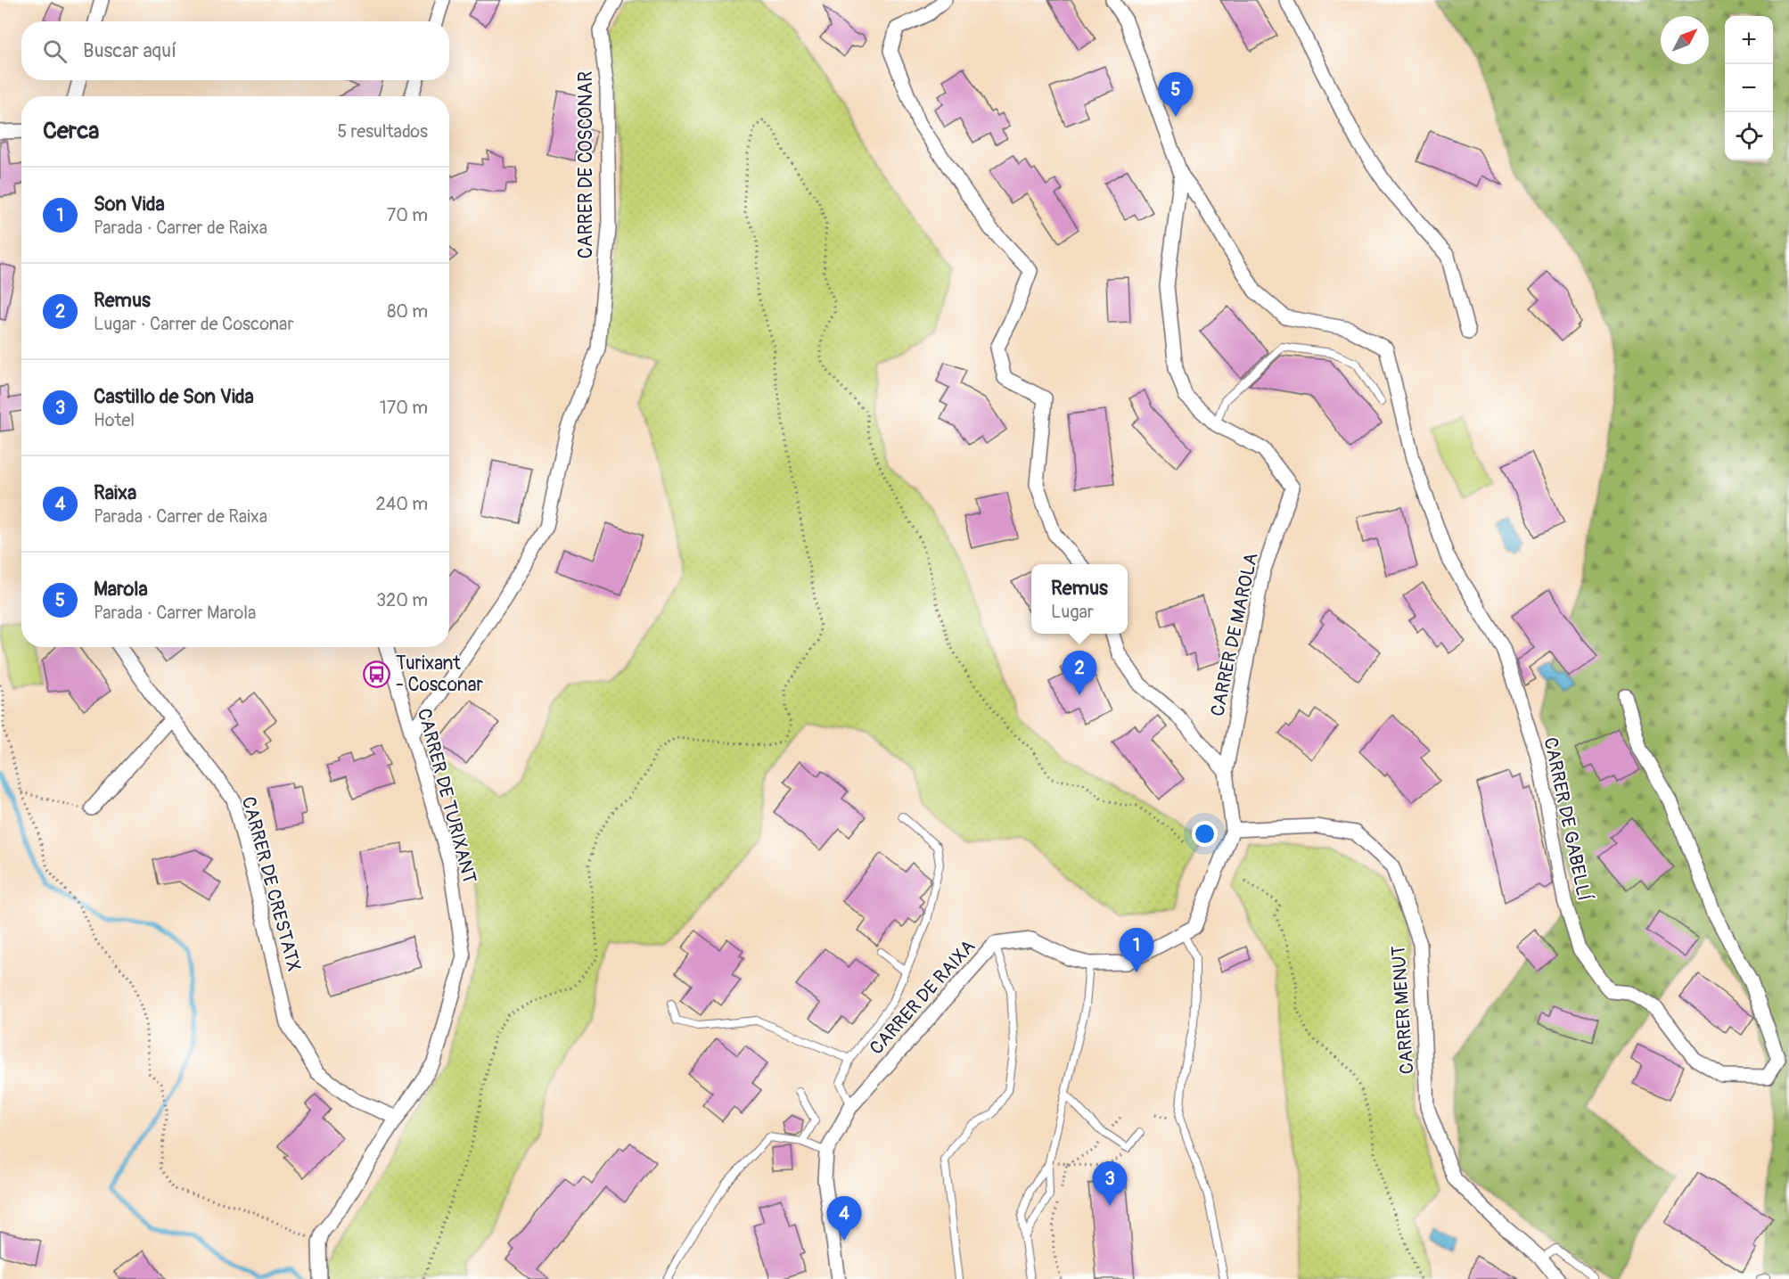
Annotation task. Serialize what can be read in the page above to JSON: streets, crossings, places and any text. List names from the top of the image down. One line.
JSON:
{"streets":{"street":["CARRER DE COSCONAR","CARRER DE MAROLA","CARRER DE TURIXANT","CARRER DE GABELLÍ","CARRER DE CRESTATX","CARRER DE RAIXA","CARRER MENUT"]},"crossings":[["CARRER DE COSCONAR","CARRER DE TURIXANT"],["CARRER DE MAROLA","CARRER DE GABELLÍ"],["CARRER DE MAROLA","CARRER DE RAIXA"],["CARRER DE MAROLA","CARRER MENUT"],["CARRER DE TURIXANT","CARRER DE CRESTATX"],["CARRER DE RAIXA","CARRER MENUT"]],"places":{"bus stop":["Turixant - Cosconar"]},"north":"top right","page":{"map_buttons":["+","−"],"search":"Buscar aquí","pins":["5","2","1","3","4"],"heading":["Cerca","5 resultados"],"list":[{"mark":"1","name":"Son Vida","note":"Parada · Carrer de Raixa","value":"70 m"},{"mark":"2","name":"Remus","note":"Lugar · Carrer de Cosconar","value":"80 m"},{"mark":"3","name":"Castillo de Son Vida","note":"Hotel","value":"170 m"},{"mark":"4","name":"Raixa","note":"Parada · Carrer de Raixa","value":"240 m"},{"mark":"5","name":"Marola","note":"Parada · Carrer Marola","value":"320 m"}],"popup":["Remus","Lugar"]}}
